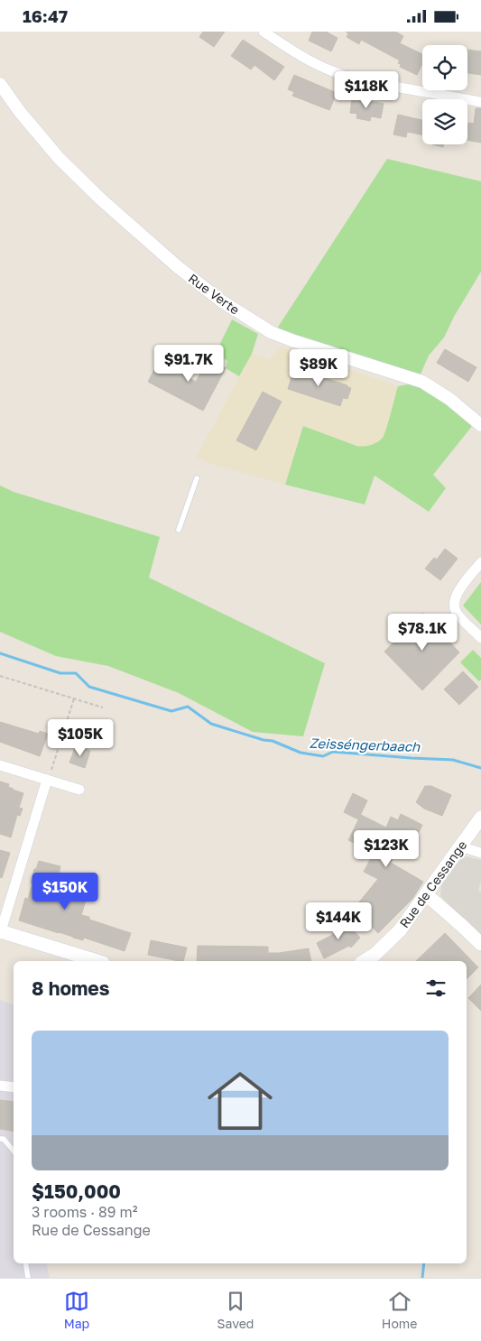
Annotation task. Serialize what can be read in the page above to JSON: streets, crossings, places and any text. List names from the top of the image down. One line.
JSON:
{"streets":{"main road":["Rue de Cessange"],"street":["Rue Verte"]},"water":["Zeisséngerbaach"],"page":{"status":"16:47","price":["$118K","$91.7K","$89K","$78.1K","$105K","$123K","$150K","$144K"],"heading":"8 homes","list":[{"name":"$150,000","note":"3 rooms · 89 m² · Rue de Cessange"}],"tabs":["Map","Saved","Home"]}}
